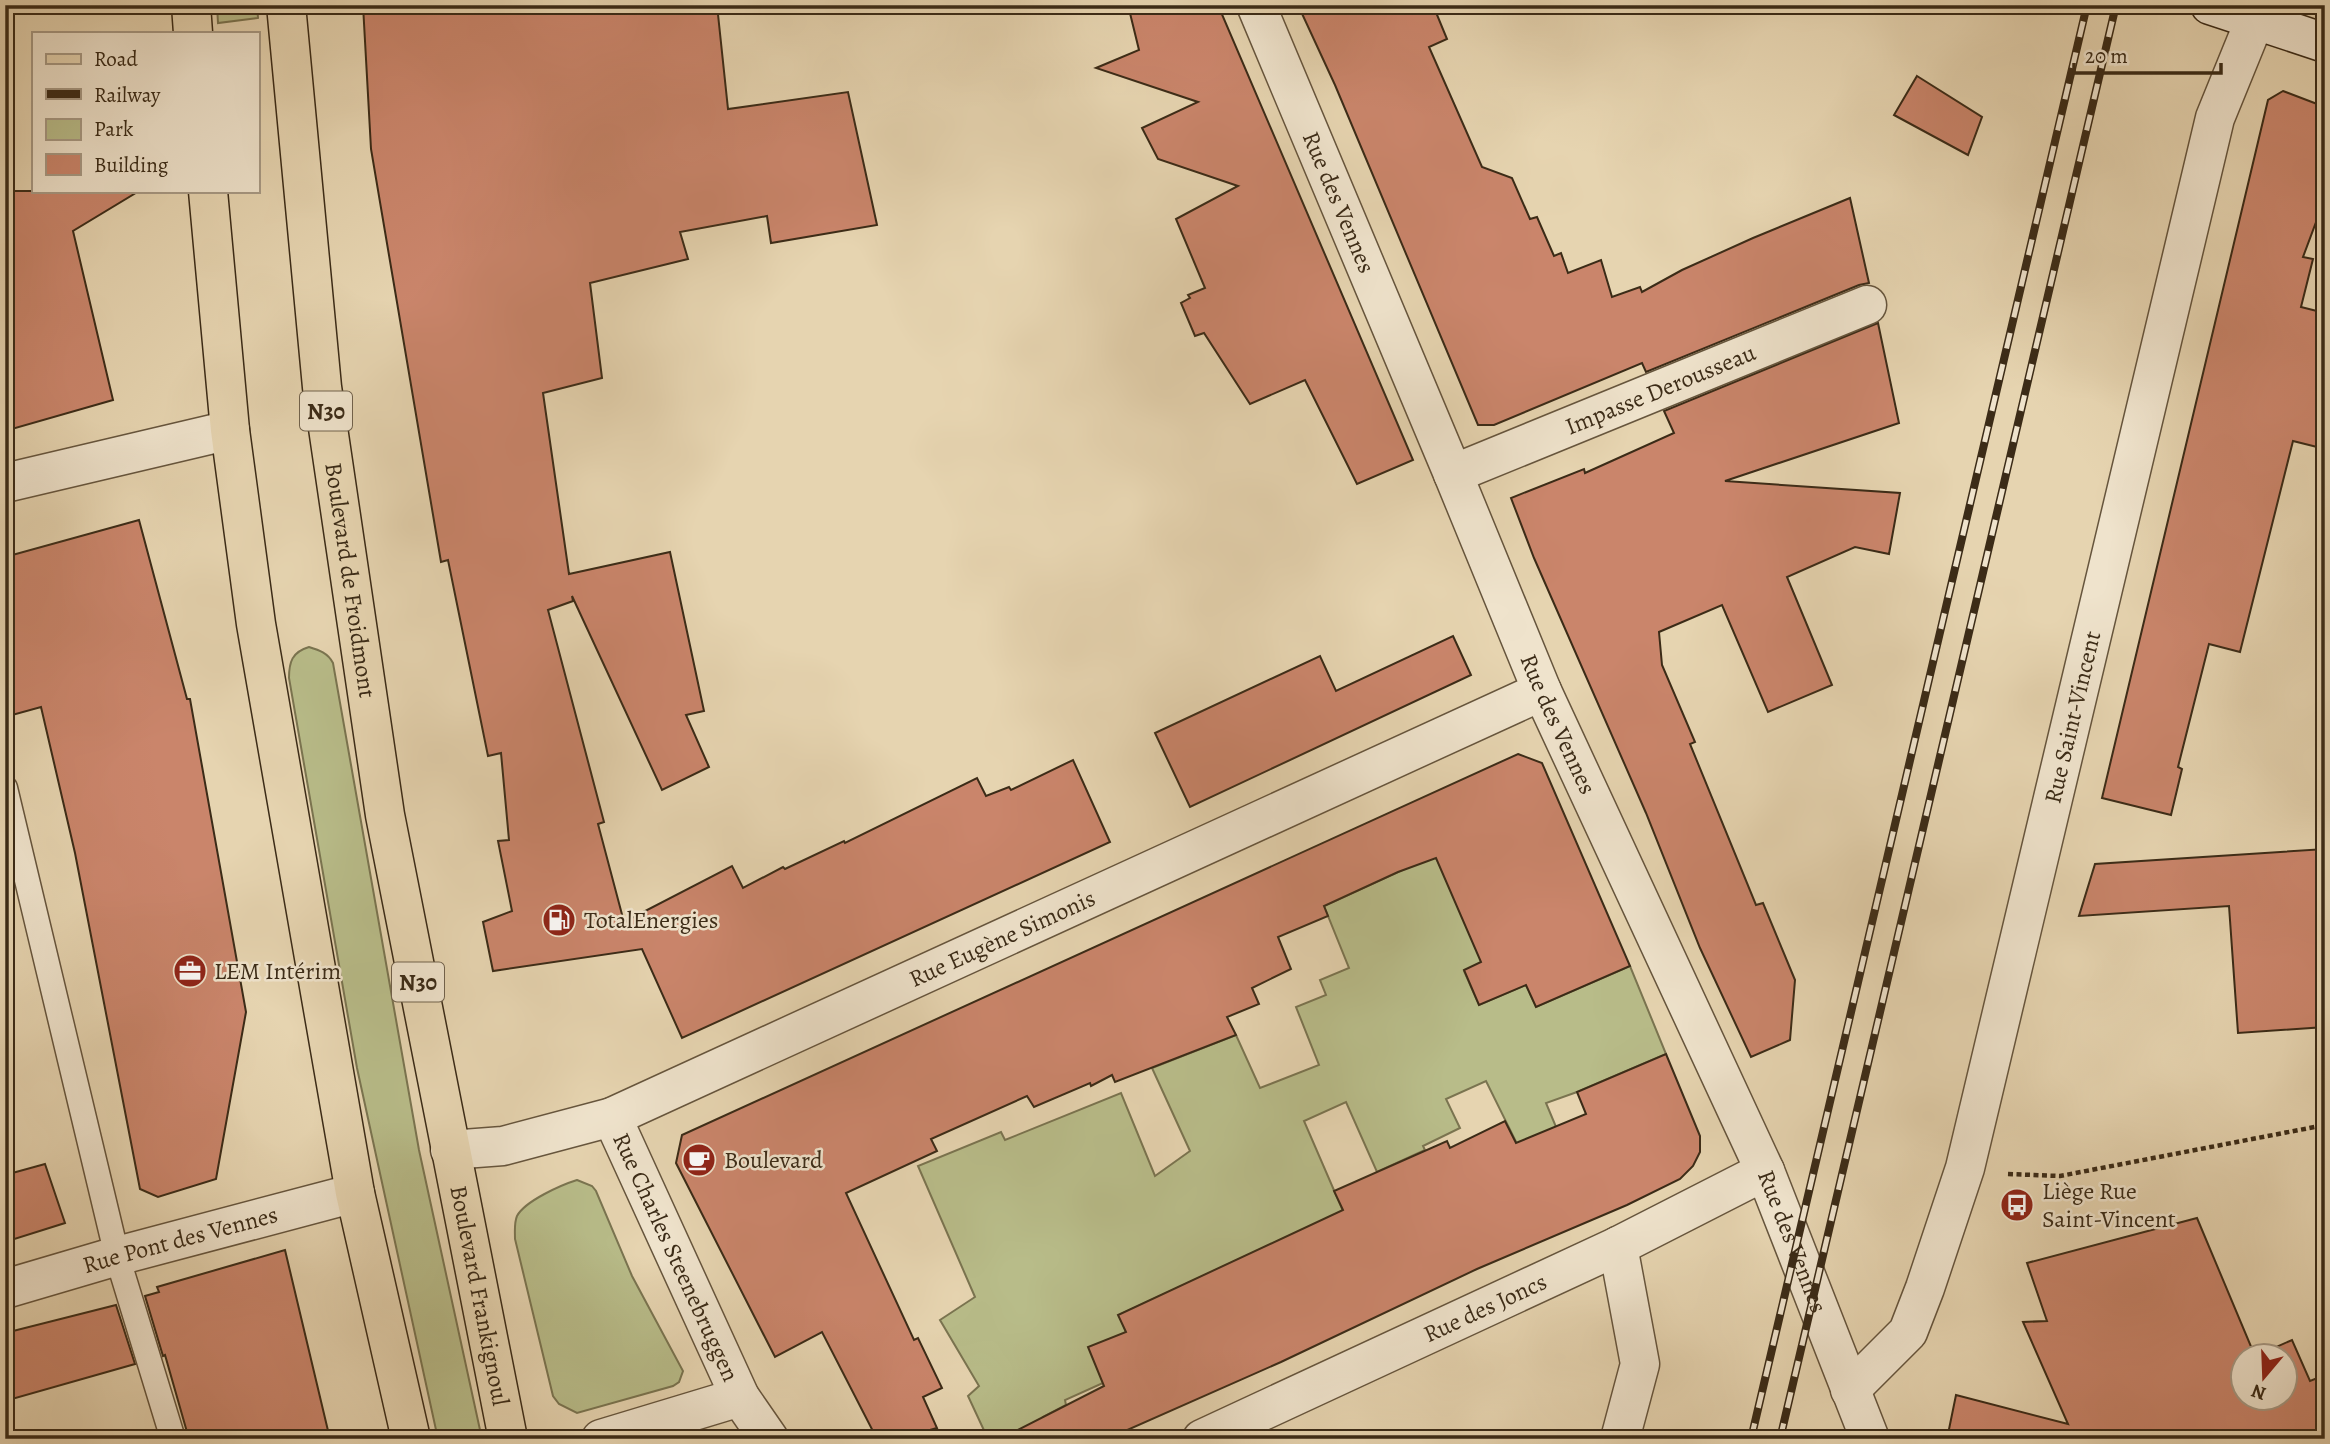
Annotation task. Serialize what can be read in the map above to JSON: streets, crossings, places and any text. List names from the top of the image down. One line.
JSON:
{"streets":{"main road":["N30","Boulevard de Froidmont","Boulevard Frankignoul"],"street":["Rue des Vennes","Impasse Derousseau","Rue Saint-Vincent","Rue Eugène Simonis","Rue Pont des Vennes","Rue Charles Steenebruggen","Rue des Joncs"]},"crossings":[["Rue des Vennes","Impasse Derousseau"],["Rue des Vennes","Rue Saint-Vincent"],["Rue des Vennes","Rue Eugène Simonis"],["Rue des Vennes","Rue des Joncs"],["Boulevard de Froidmont","Rue Eugène Simonis"],["Boulevard de Froidmont","Boulevard Frankignoul"],["Rue Eugène Simonis","Rue Charles Steenebruggen"],["Rue Eugène Simonis","Boulevard Frankignoul"]],"places":{"fuel station":["TotalEnergies"],"office":["LEM Intérim"],"cafe":["Boulevard"],"bus stop":["Liège Rue Saint-Vincent"]},"legend":["Road","Railway","Park","Building"],"scale_bar":"20 m","north":"bottom"}
